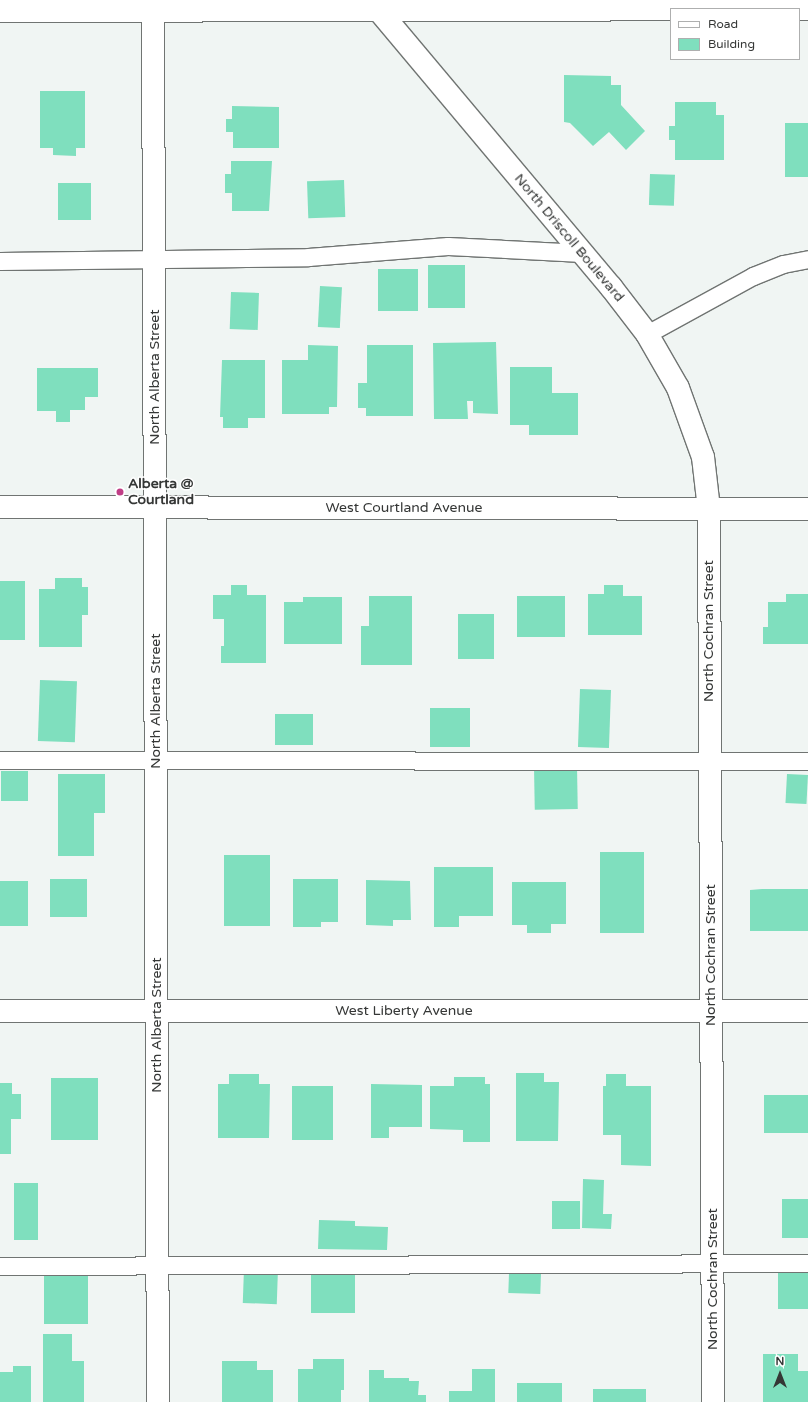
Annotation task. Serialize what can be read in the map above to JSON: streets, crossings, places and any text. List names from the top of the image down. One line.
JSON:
{"streets":{"main road":["North Driscoll Boulevard","North Alberta Street","West Courtland Avenue","North Cochran Street","West Liberty Avenue"]},"crossings":[["North Driscoll Boulevard","West Courtland Avenue"],["North Driscoll Boulevard","North Cochran Street"],["North Alberta Street","West Courtland Avenue"],["North Alberta Street","West Liberty Avenue"],["West Courtland Avenue","North Cochran Street"],["North Cochran Street","West Liberty Avenue"]],"places":["Alberta @ Courtland"],"legend":["Road","Building"],"north":"top"}
